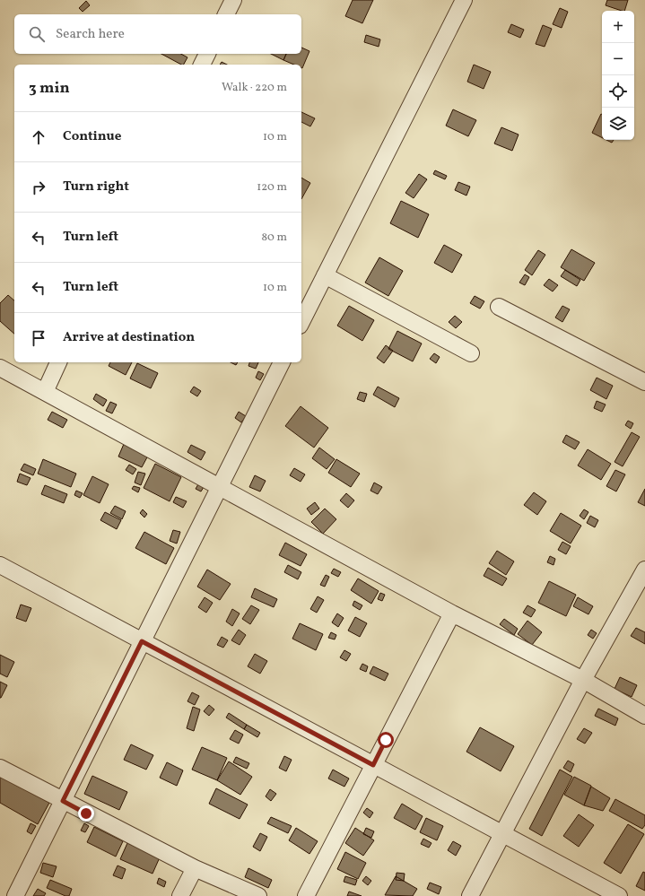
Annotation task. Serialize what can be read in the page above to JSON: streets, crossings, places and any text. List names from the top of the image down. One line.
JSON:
{"page":{"map_buttons":["+","−"],"search":"Search here","heading":["3 min","Walk · 220 m"],"list":[["Continue","10 m"],["Turn right","120 m"],["Turn left","80 m"],["Turn left","10 m"],"Arrive at destination"]}}
